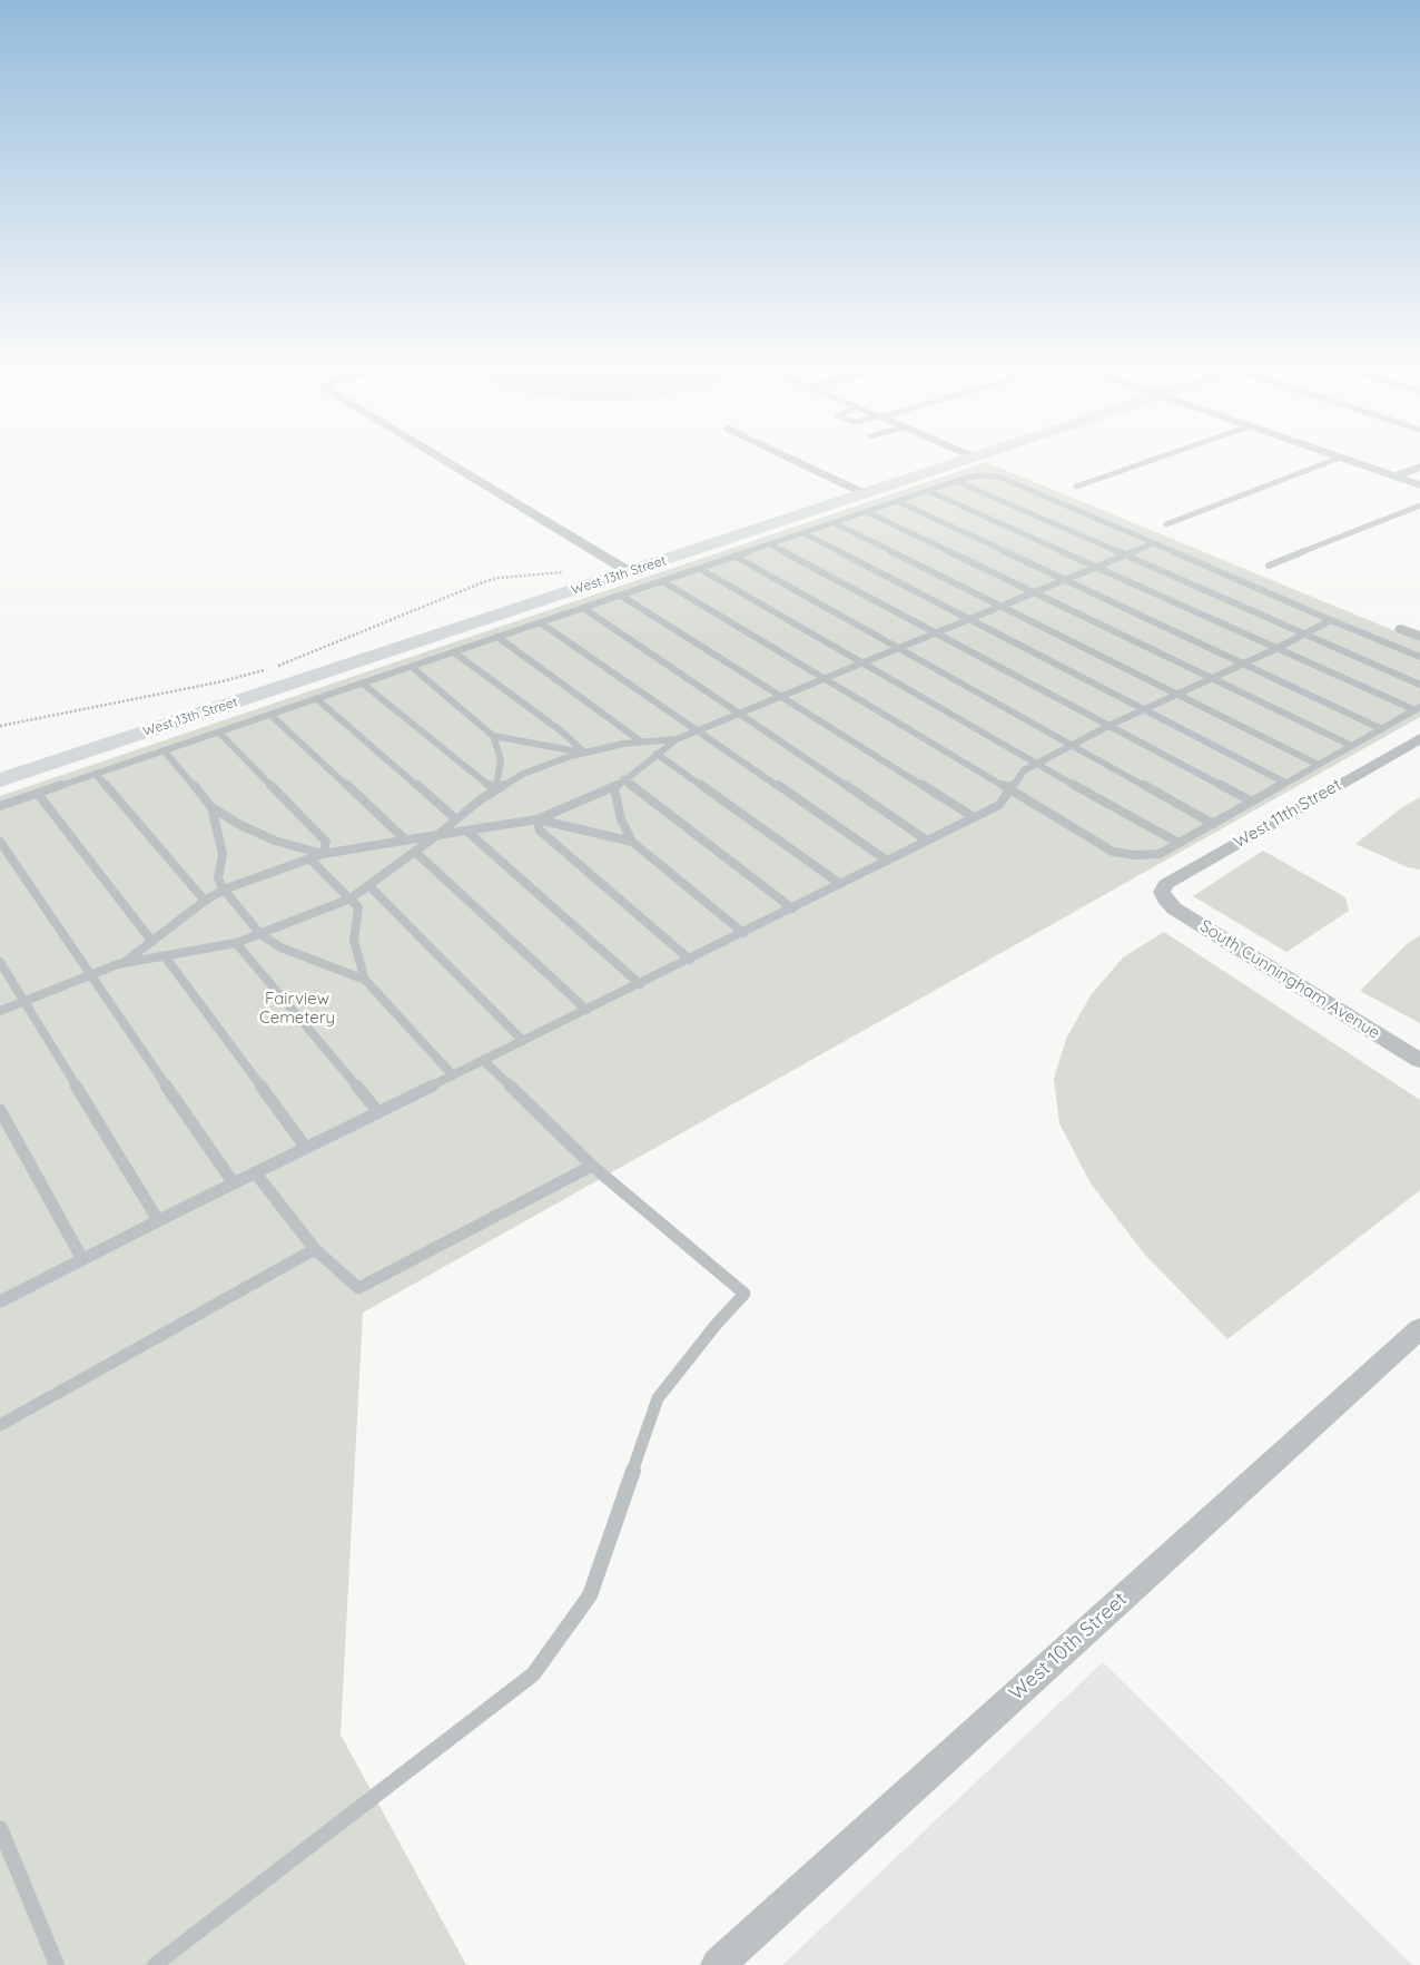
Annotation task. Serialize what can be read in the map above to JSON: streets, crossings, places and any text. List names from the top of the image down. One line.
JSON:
{"streets":{"street":["West 13th Street","West 11th Street","South Cunningham Avenue","West 10th Street"]},"crossings":[["West 11th Street","South Cunningham Avenue"]],"parks":["Fairview Cemetery"]}
